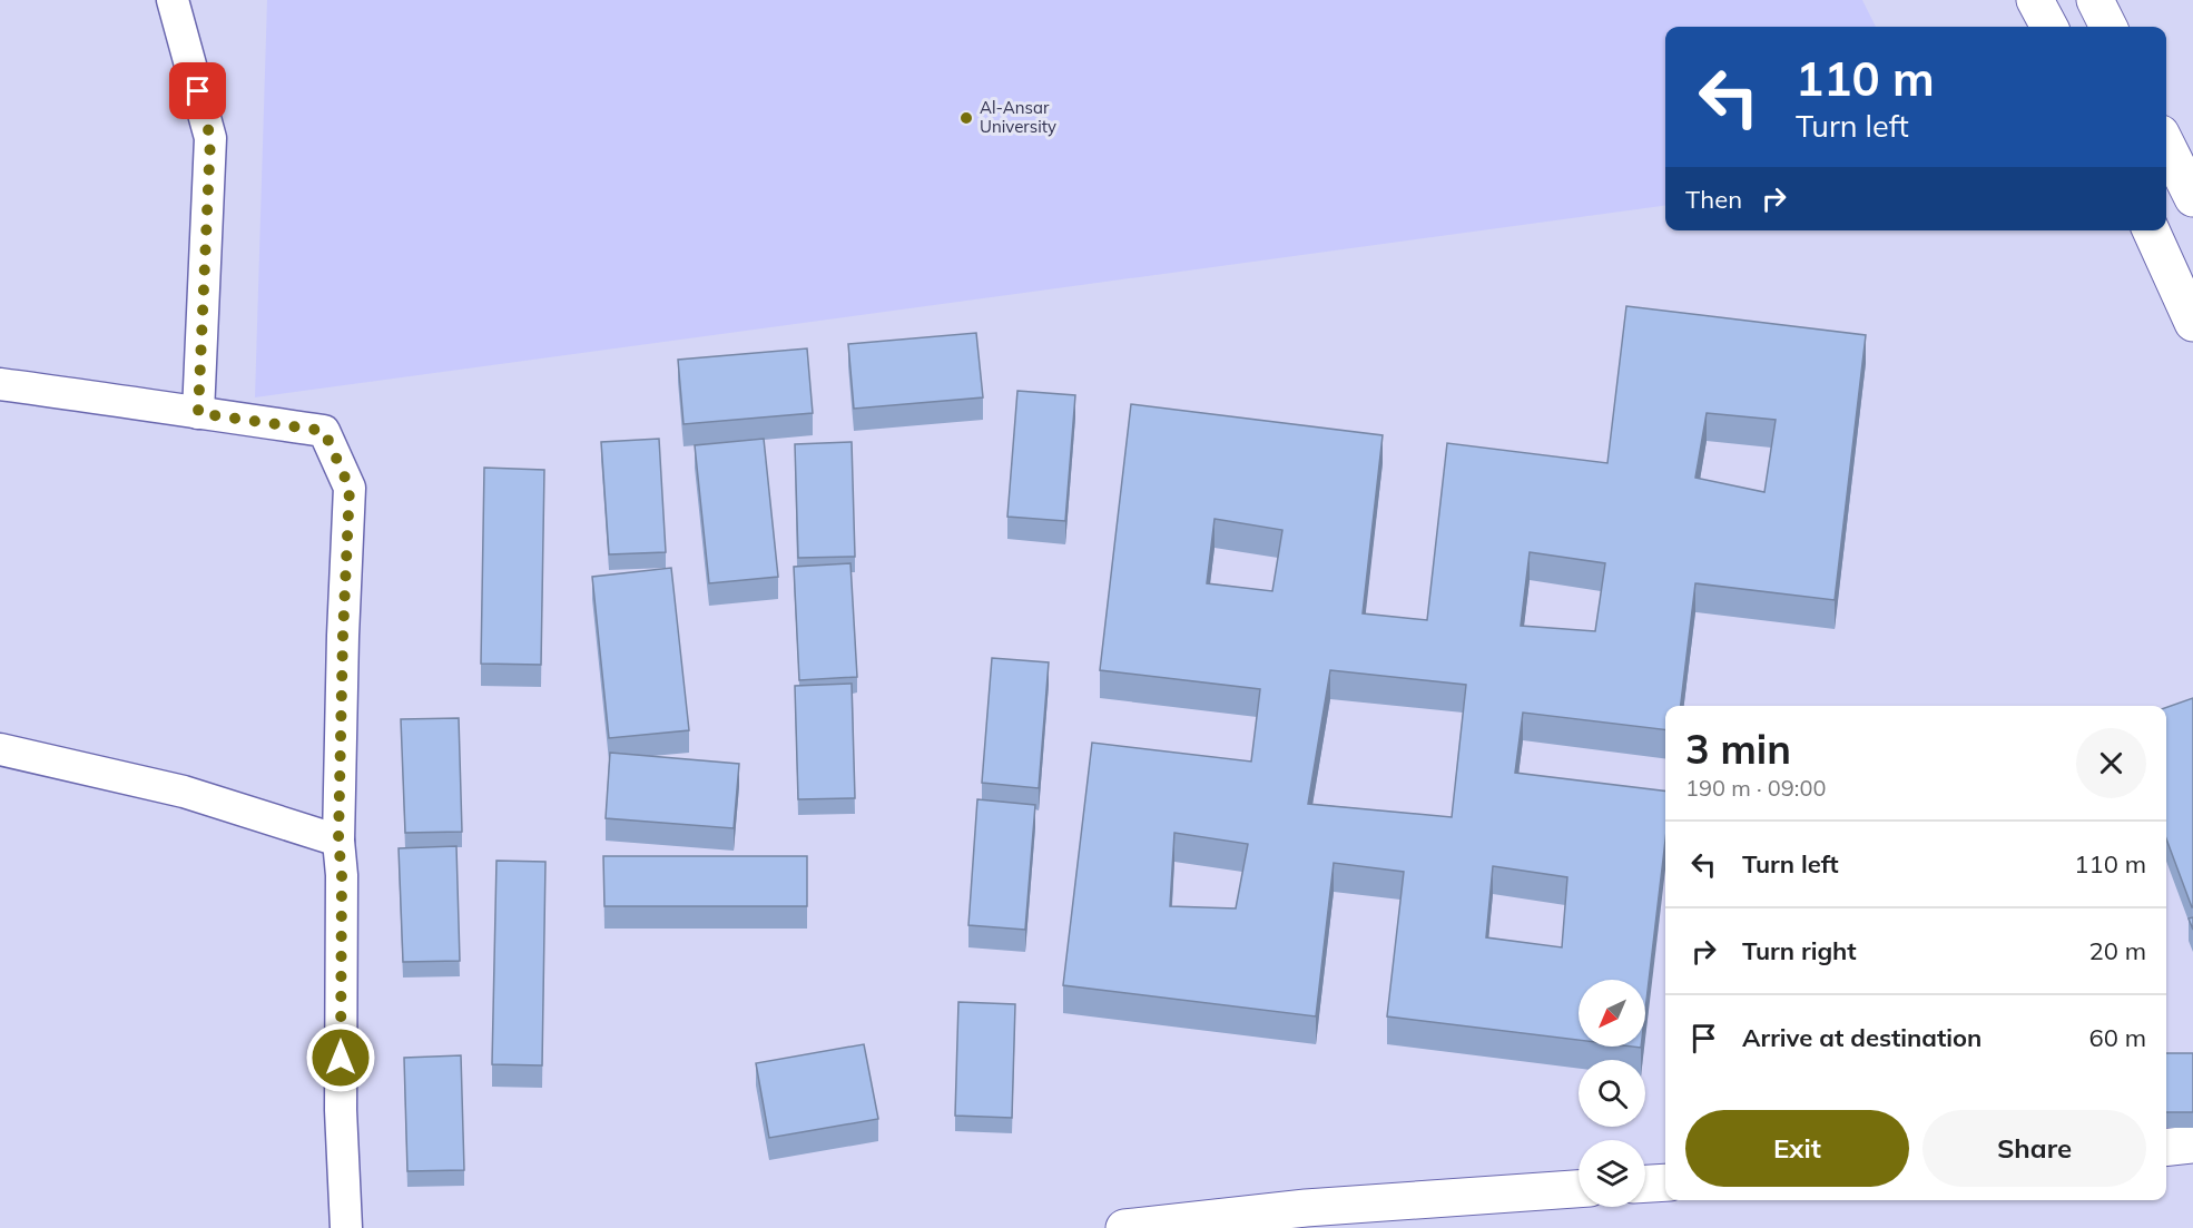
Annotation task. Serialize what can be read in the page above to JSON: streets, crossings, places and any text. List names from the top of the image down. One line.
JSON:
{"places":["Al-Ansar University"],"north":"bottom left","page":{"turn":["110 m","Turn left"],"then":"Then","heading":["3 min","190 m · 09:00"],"list":[{"name":"Turn left","value":"110 m"},{"name":"Turn right","value":"20 m"},{"name":"Arrive at destination","value":"60 m"}],"buttons":["Exit","Share"]}}
